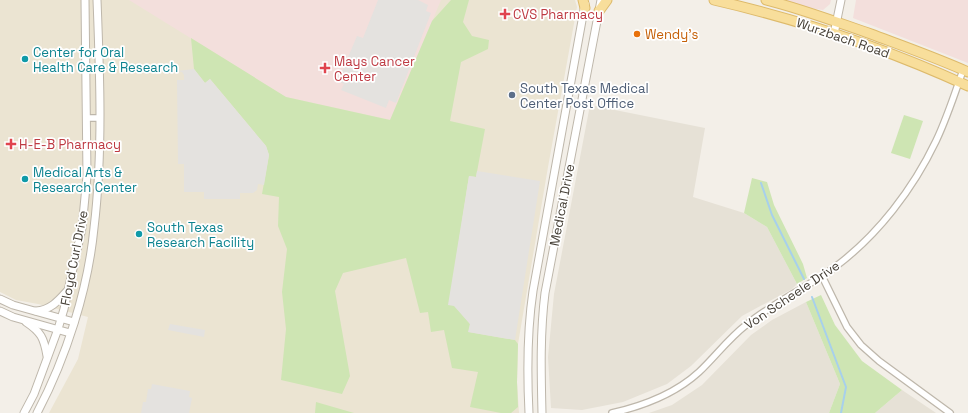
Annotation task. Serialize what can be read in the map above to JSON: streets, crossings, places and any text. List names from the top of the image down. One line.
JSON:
{"streets":{"main road":["Wurzbach Road"],"street":["Medical Drive","Floyd Curl Drive","Von Scheele Drive"]},"crossings":[["Wurzbach Road","Von Scheele Drive"]],"places":{"health":["CVS Pharmacy","Mays Cancer Center","H-E-B Pharmacy"],"other":["Wendy's","Center for Oral Health Care & Research","South Texas Medical Center Post Office","Medical Arts & Research Center","South Texas Research Facility"]}}
